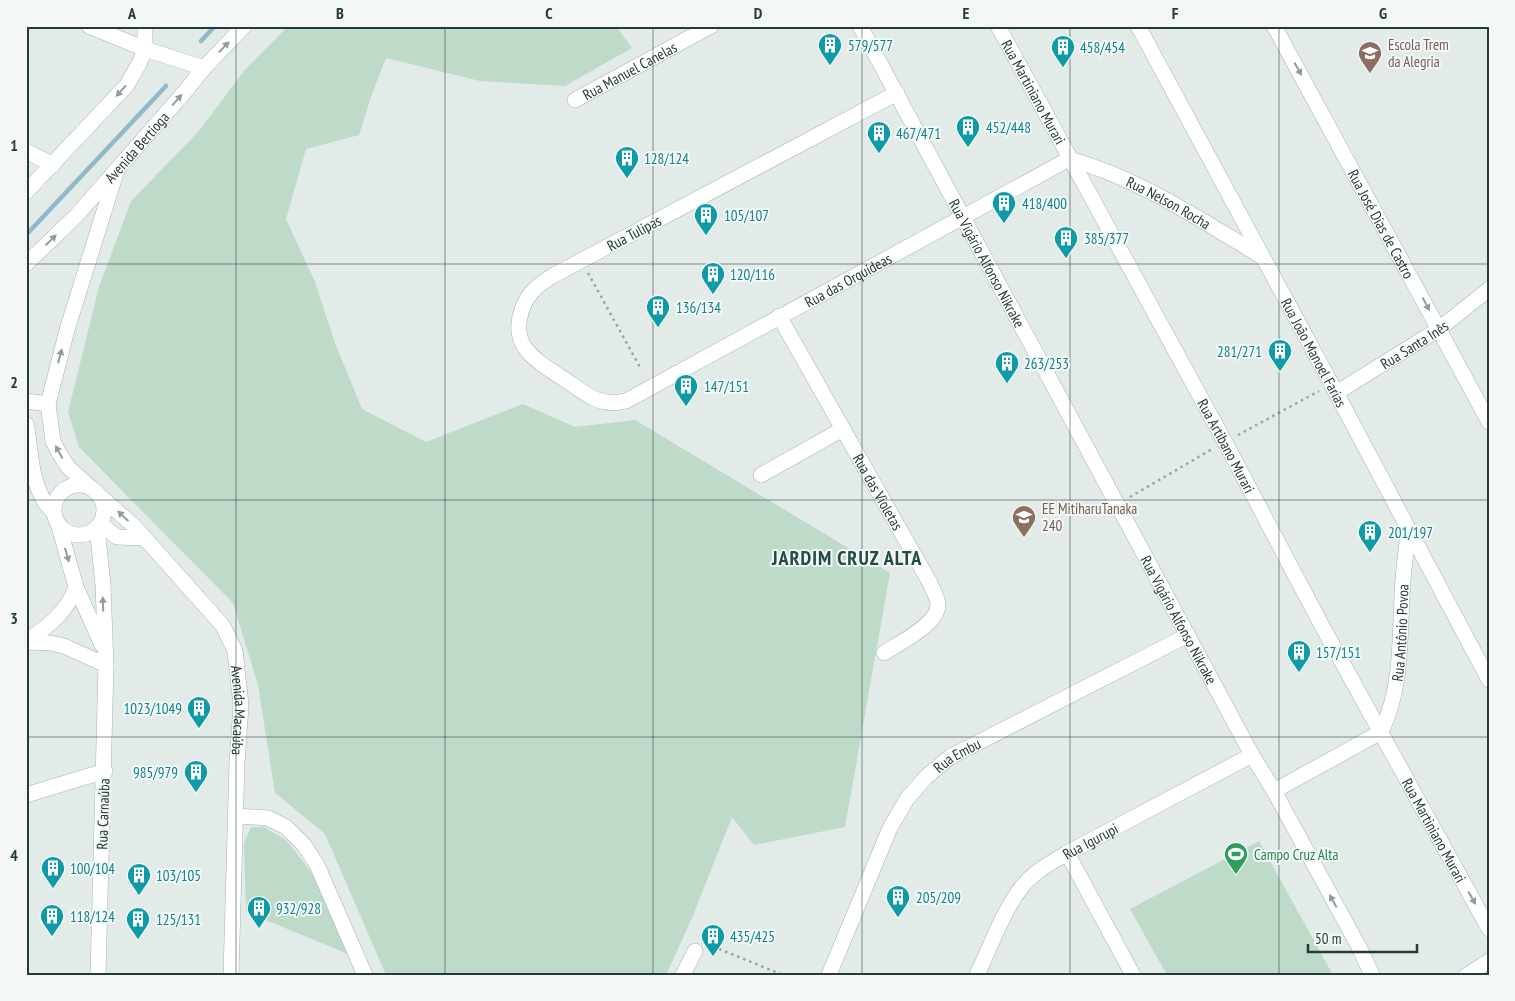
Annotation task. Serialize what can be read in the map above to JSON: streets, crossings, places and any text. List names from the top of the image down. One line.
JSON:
{"streets":{"street":["Rua Manuel Canelas","Rua Martiniano Murari","Avenida Bertioga","Rua Nelson Rocha","Rua José Dias de Castro","Rua Tulipas","Rua Vigário Alfonso Nikrake","Rua das Orquídeas","Rua Santa Inês","Rua João Manoel Farias","Rua Artibano Murari","Rua das Violetas","Rua Antônio Povoa","Avenida Macaúba","Rua Embu","Rua Carnaúba","Rua Igurupi"]},"crossings":[["Rua Martiniano Murari","Rua Nelson Rocha"],["Rua Martiniano Murari","Rua das Orquídeas"],["Rua Martiniano Murari","Rua Artibano Murari"],["Rua Martiniano Murari","Rua Antônio Povoa"],["Rua Nelson Rocha","Rua das Orquídeas"],["Rua Nelson Rocha","Rua João Manoel Farias"],["Rua Nelson Rocha","Rua Artibano Murari"],["Rua José Dias de Castro","Rua Santa Inês"],["Rua Tulipas","Rua Vigário Alfonso Nikrake"],["Rua Tulipas","Rua das Orquídeas"],["Rua Vigário Alfonso Nikrake","Rua das Orquídeas"],["Rua Vigário Alfonso Nikrake","Rua Embu"],["Rua Vigário Alfonso Nikrake","Rua Igurupi"],["Rua das Orquídeas","Rua Artibano Murari"],["Rua das Orquídeas","Rua das Violetas"],["Rua Santa Inês","Rua João Manoel Farias"],["Rua João Manoel Farias","Rua Antônio Povoa"],["Rua Artibano Murari","Rua Antônio Povoa"],["Avenida Macaúba","Rua Carnaúba"]],"one_way":["Rua Martiniano Murari","Rua José Dias de Castro"],"districts":["JARDIM CRUZ ALTA"],"places":{"building":["579/577","458/454","452/448","467/471","128/124","418/400","105/107","385/377","120/116","136/134","281/271","263/253","147/151","201/197","157/151","1023/1049","985/979","100/104","103/105","205/209","932/928","118/124","125/131","435/425"],"school or university":["Escola Trem da Alegria","EE MitiharuTanaka 240"],"sports":["Campo Cruz Alta"]},"scale_bar":"50 m","grid":{"columns":["A","B","C","D","E","F","G"],"rows":["1","2","3","4"]}}
